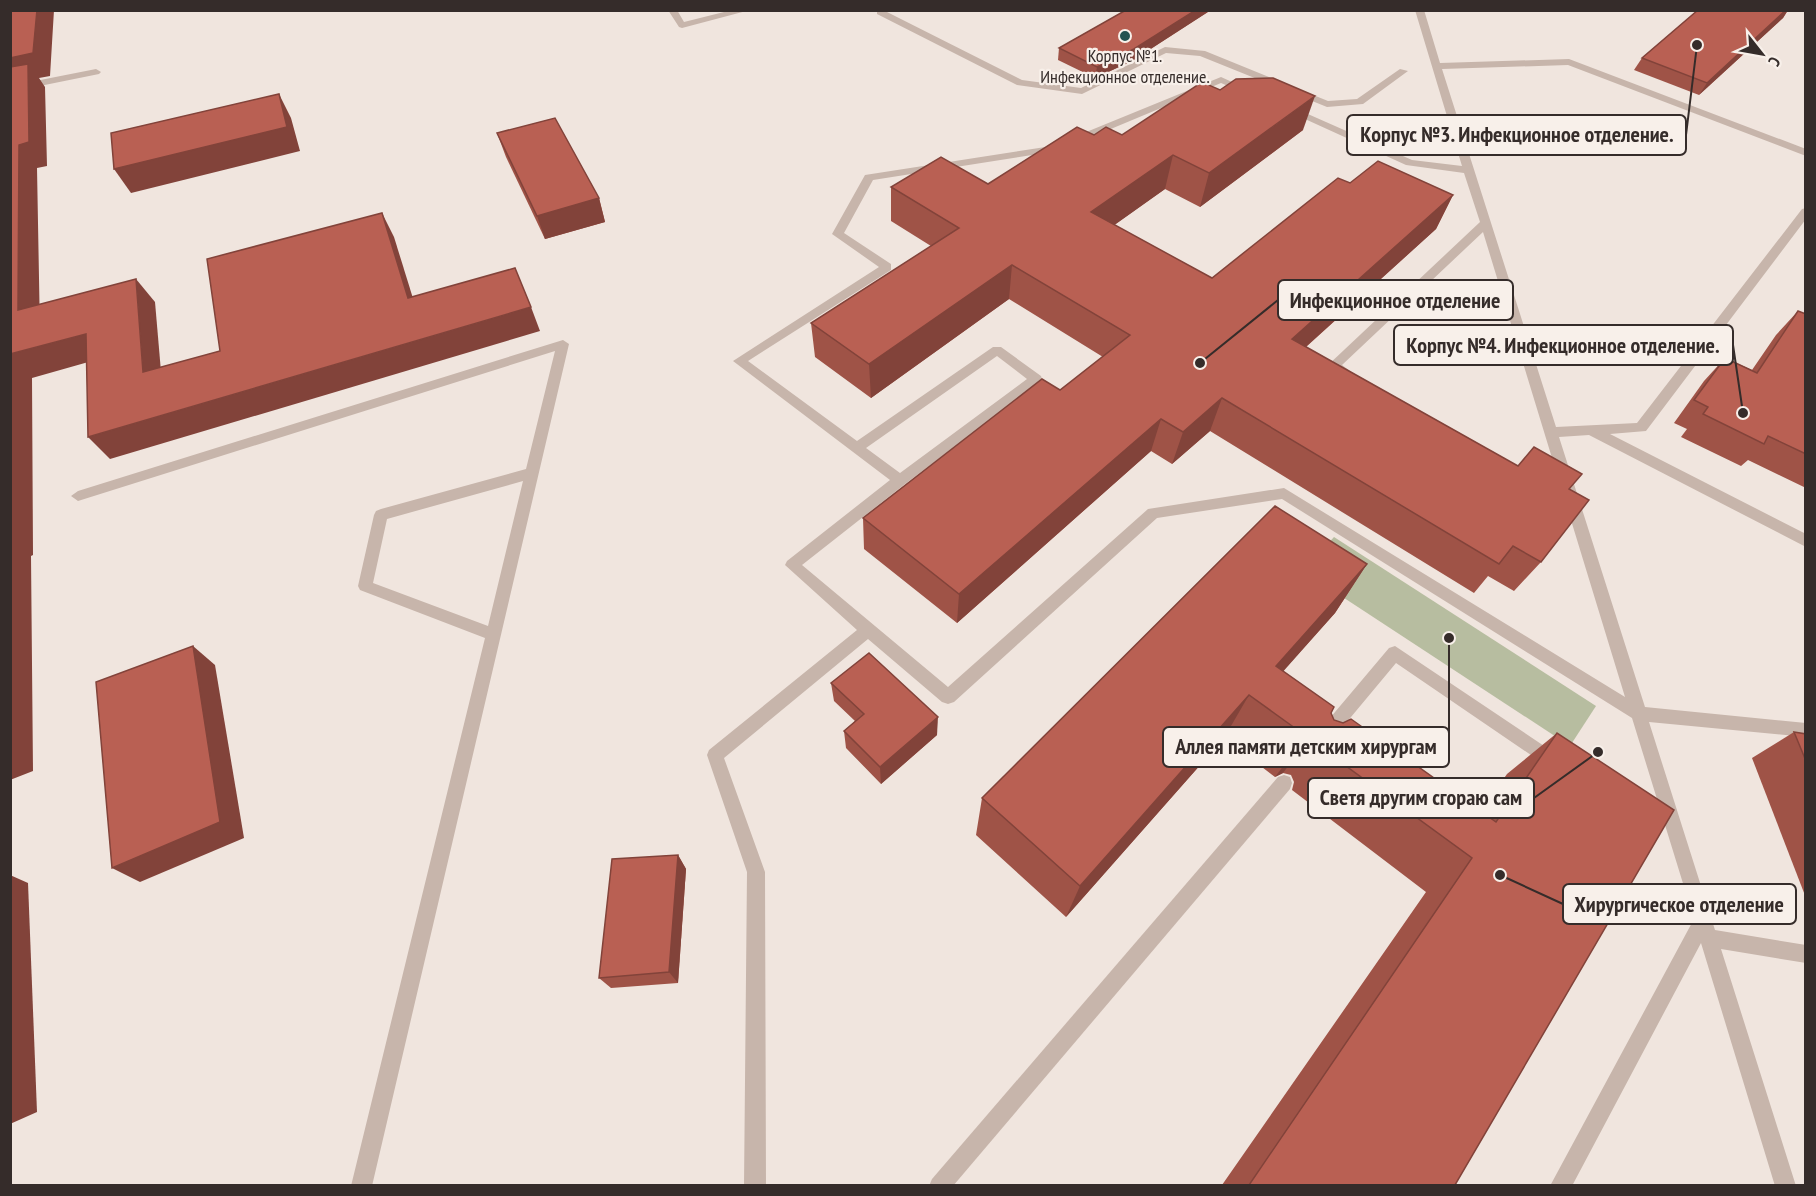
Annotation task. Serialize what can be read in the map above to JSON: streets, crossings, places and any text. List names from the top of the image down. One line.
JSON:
{"places":["Корпус №1. Инфекционное отделение.","Корпус №3. Инфекционное отделение.","Инфекционное отделение","Корпус №4. Инфекционное отделение.","Аллея памяти детским хирургам","Светя другим сгораю сам","Хирургическое отделение"],"north":"bottom right"}
